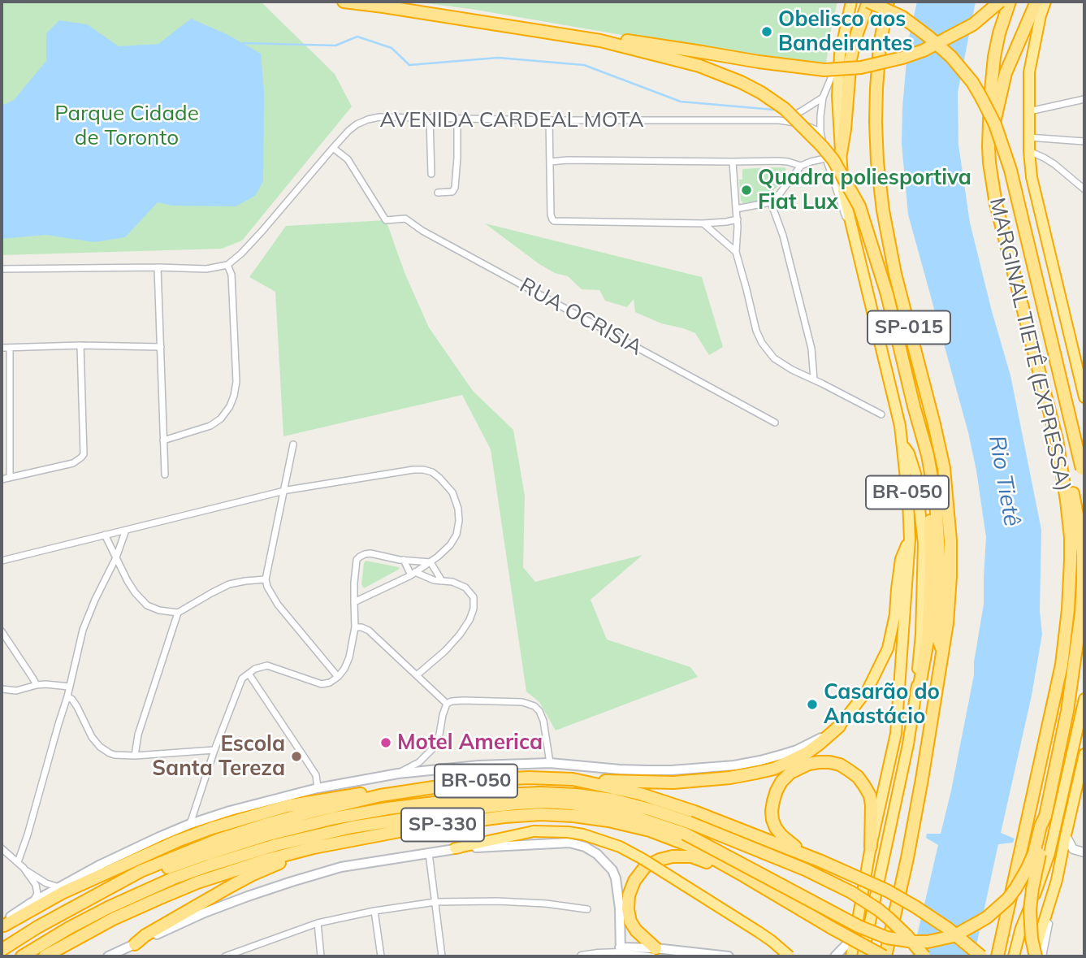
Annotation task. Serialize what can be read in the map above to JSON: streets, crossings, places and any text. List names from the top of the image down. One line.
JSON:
{"streets":{"highway":["SP-015","MARGINAL TIETÊ (EXPRESSA)","BR-050","SP-330"],"street":["AVENIDA CARDEAL MOTA","RUA OCRISIA"]},"crossings":[["AVENIDA CARDEAL MOTA","RUA OCRISIA"],["SP-015","SP-330"]],"water":["Rio Tietê"],"parks":["Parque Cidade de Toronto"],"places":["Obelisco aos Bandeirantes","Quadra poliesportiva Fiat Lux","Casarão do Anastácio","Motel America","Escola Santa Tereza"]}
